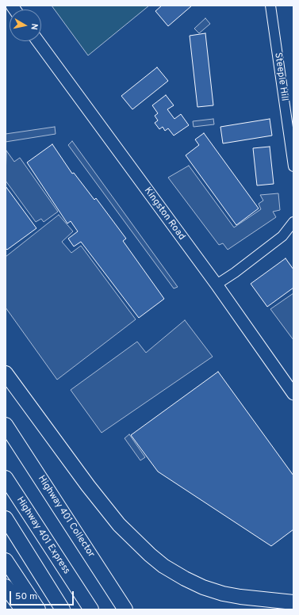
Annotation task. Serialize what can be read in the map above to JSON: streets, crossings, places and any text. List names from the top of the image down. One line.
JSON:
{"streets":{"highway":["Highway 401 Collector","Highway 401 Express"],"main road":["Kingston Road"],"street":["Steeple Hill"]},"scale_bar":"50 m","north":"right"}
